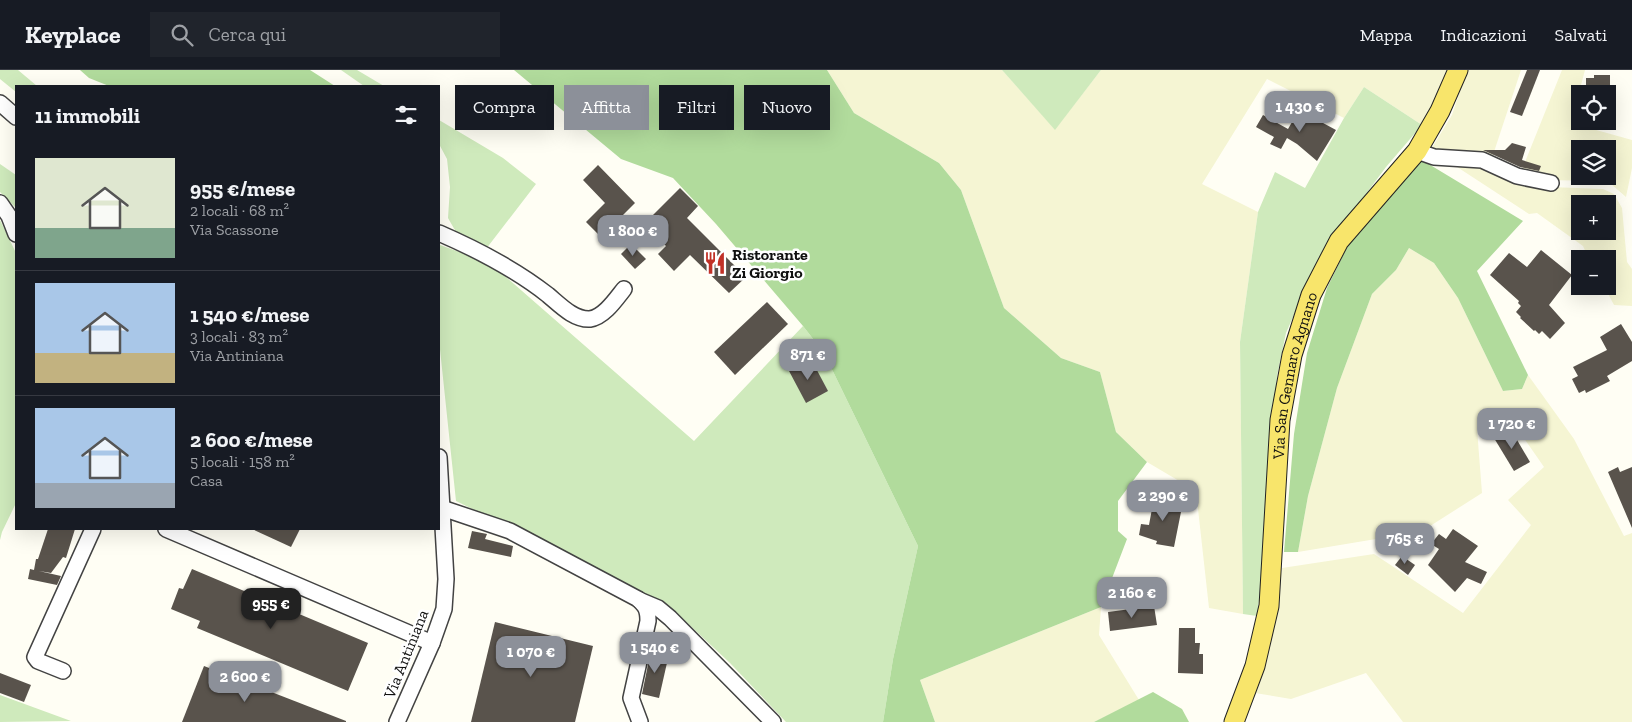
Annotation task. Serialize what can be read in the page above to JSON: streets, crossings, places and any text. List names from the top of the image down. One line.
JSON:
{"streets":{"main road":["Via San Gennaro Agnano"],"street":["Via Antiniana"]},"places":{"restaurant":["Ristorante Zi Giorgio"]},"page":{"header":"Keyplace","search":"Cerca qui","nav":["Mappa","Indicazioni","Salvati"],"map_buttons":["+","−"],"chip":["Compra","Affitta","Filtri","Nuovo"],"heading":"11 immobili","price":["1 430 €","1 800 €","871 €","1 720 €","2 290 €","765 €","2 160 €","955 €","1 540 €","1 070 €","2 600 €"],"list":[{"name":"955 €/mese","note":"2 locali · 68 m² · Via Scassone"},{"name":"1 540 €/mese","note":"3 locali · 83 m² · Via Antiniana"},{"name":"2 600 €/mese","note":"5 locali · 158 m² · Casa"}]}}
